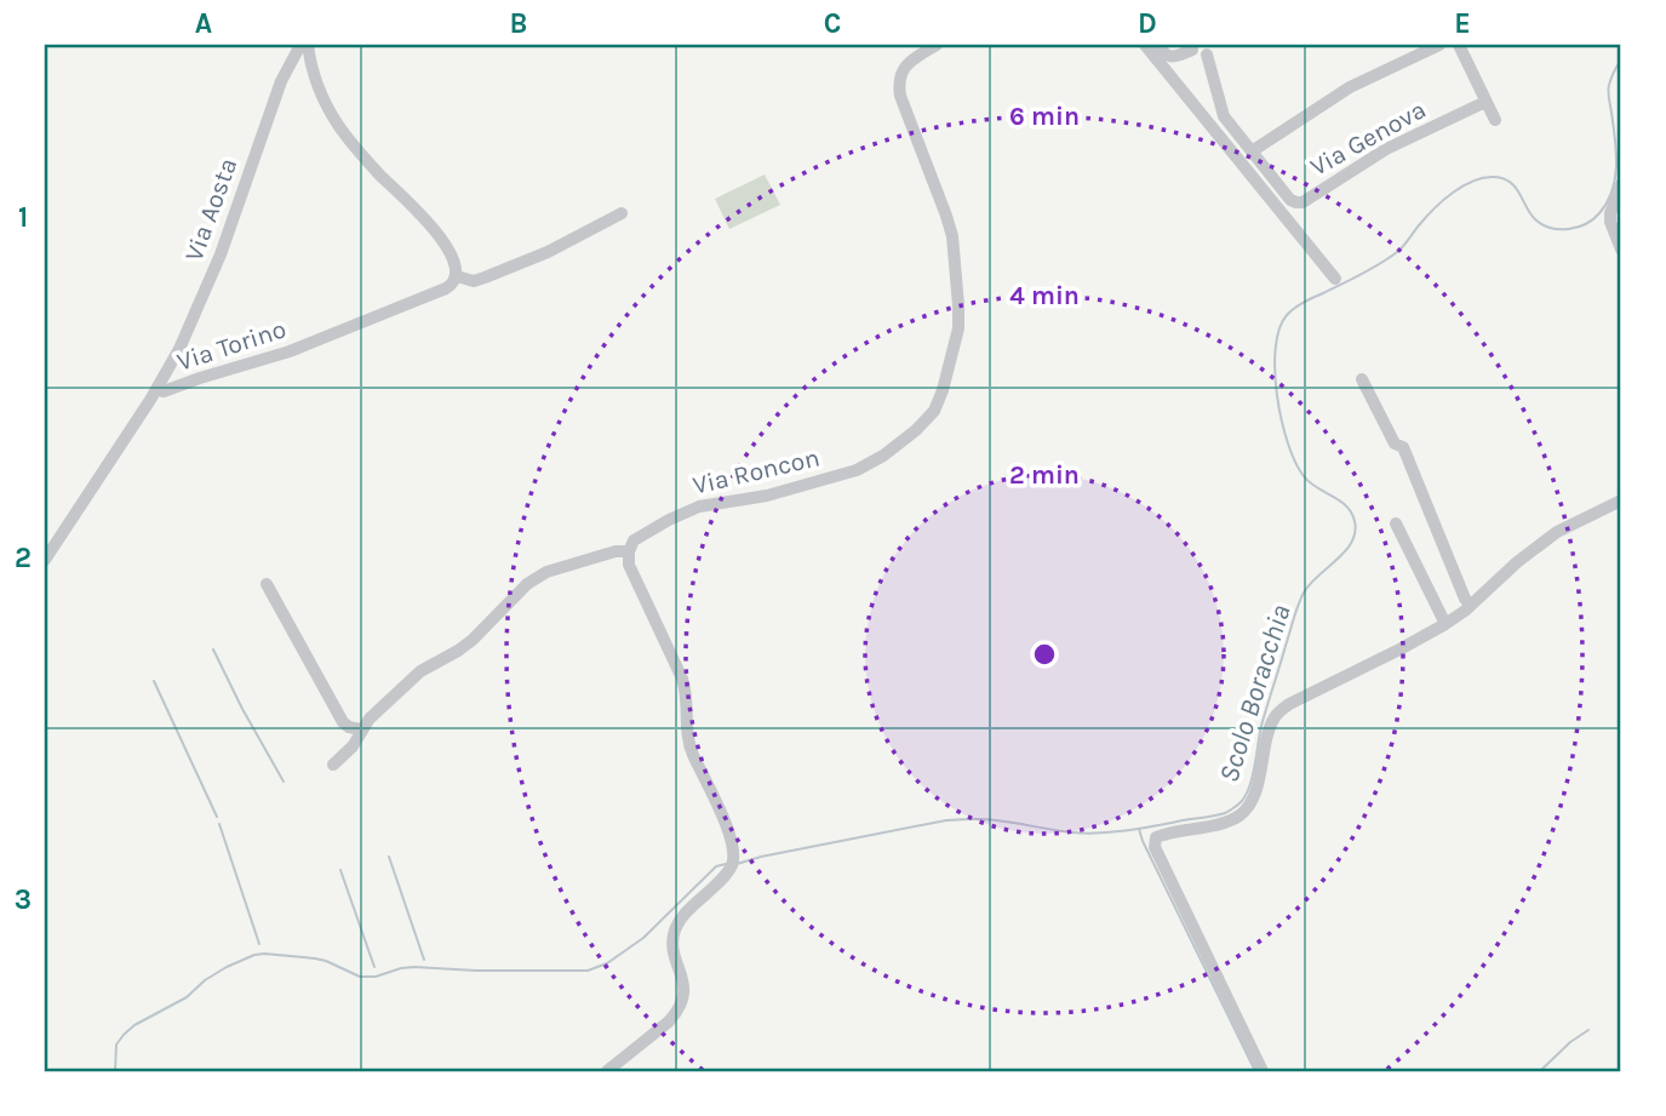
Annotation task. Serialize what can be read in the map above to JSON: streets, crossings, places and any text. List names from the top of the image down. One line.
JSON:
{"streets":{"street":["Via Genova","Via Aosta","Via Torino","Via Roncon"]},"crossings":[["Via Aosta","Via Torino"]],"water":["Scolo Boracchia"],"grid":{"columns":["A","B","C","D","E"],"rows":["1","2","3"]},"rings":["6 min","4 min","2 min"]}
